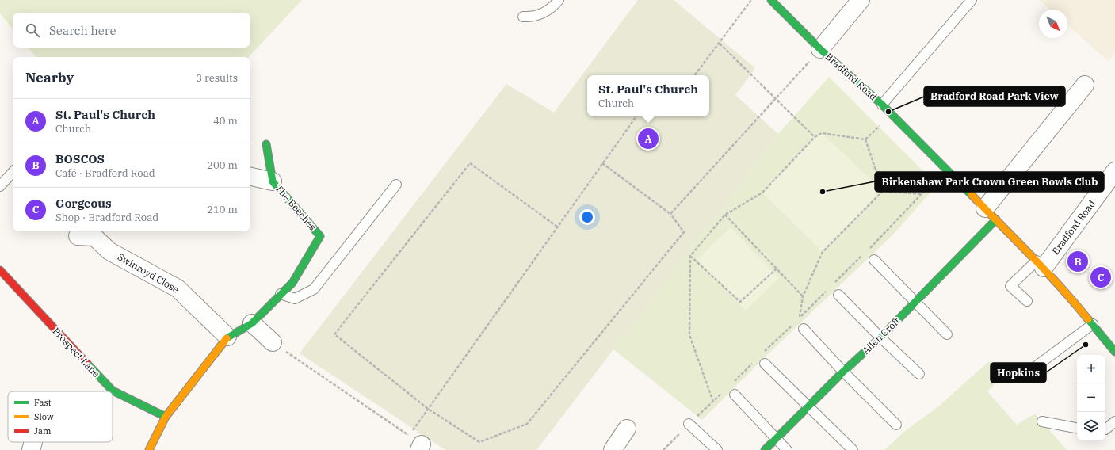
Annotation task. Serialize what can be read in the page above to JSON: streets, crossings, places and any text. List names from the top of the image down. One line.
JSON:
{"streets":{"street":["Bradford Road","The Beeches","Swinroyd Close","Allen Croft","Prospect Lane"]},"crossings":[["Bradford Road","Allen Croft"]],"places":["Bradford Road Park View","Birkenshaw Park Crown Green Bowls Club","Hopkins"],"legend":["Fast","Slow","Jam"],"north":"bottom right","page":{"search":"Search here","heading":["Nearby","3 results"],"popup":["St. Paul's Church","Church"],"list":[{"mark":"A","name":"St. Paul's Church","note":"Church","value":"40 m"},{"mark":"B","name":"BOSCOS","note":"Café · Bradford Road","value":"200 m"},{"mark":"C","name":"Gorgeous","note":"Shop · Bradford Road","value":"210 m"}],"pins":["A","B","C"],"map_buttons":["+","−"]}}
